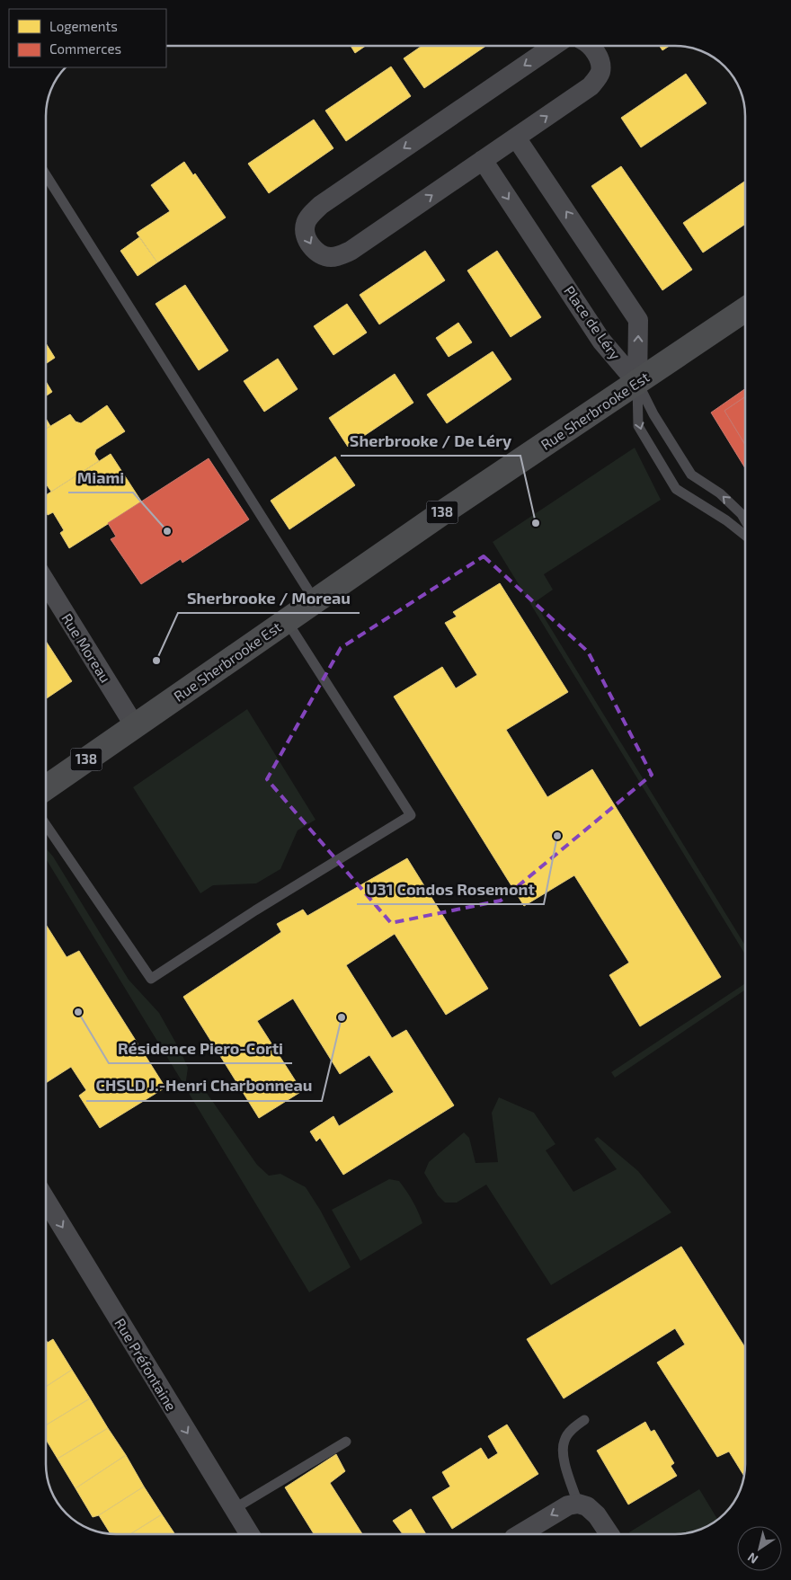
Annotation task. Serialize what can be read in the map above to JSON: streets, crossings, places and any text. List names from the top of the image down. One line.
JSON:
{"streets":{"main road":["Rue Sherbrooke Est","138"],"street":["Place de Léry","Rue Moreau","Rue Préfontaine"]},"crossings":[["Place de Léry","Rue Sherbrooke Est"],["Rue Sherbrooke Est","Rue Moreau"]],"one_way":["Rue Préfontaine"],"places":["Sherbrooke / De Léry","Miami","Sherbrooke / Moreau","U31 Condos Rosemont","Résidence Piero-Corti","CHSLD J.-Henri Charbonneau"],"legend":["Logements","Commerces"],"north":"bottom left"}
